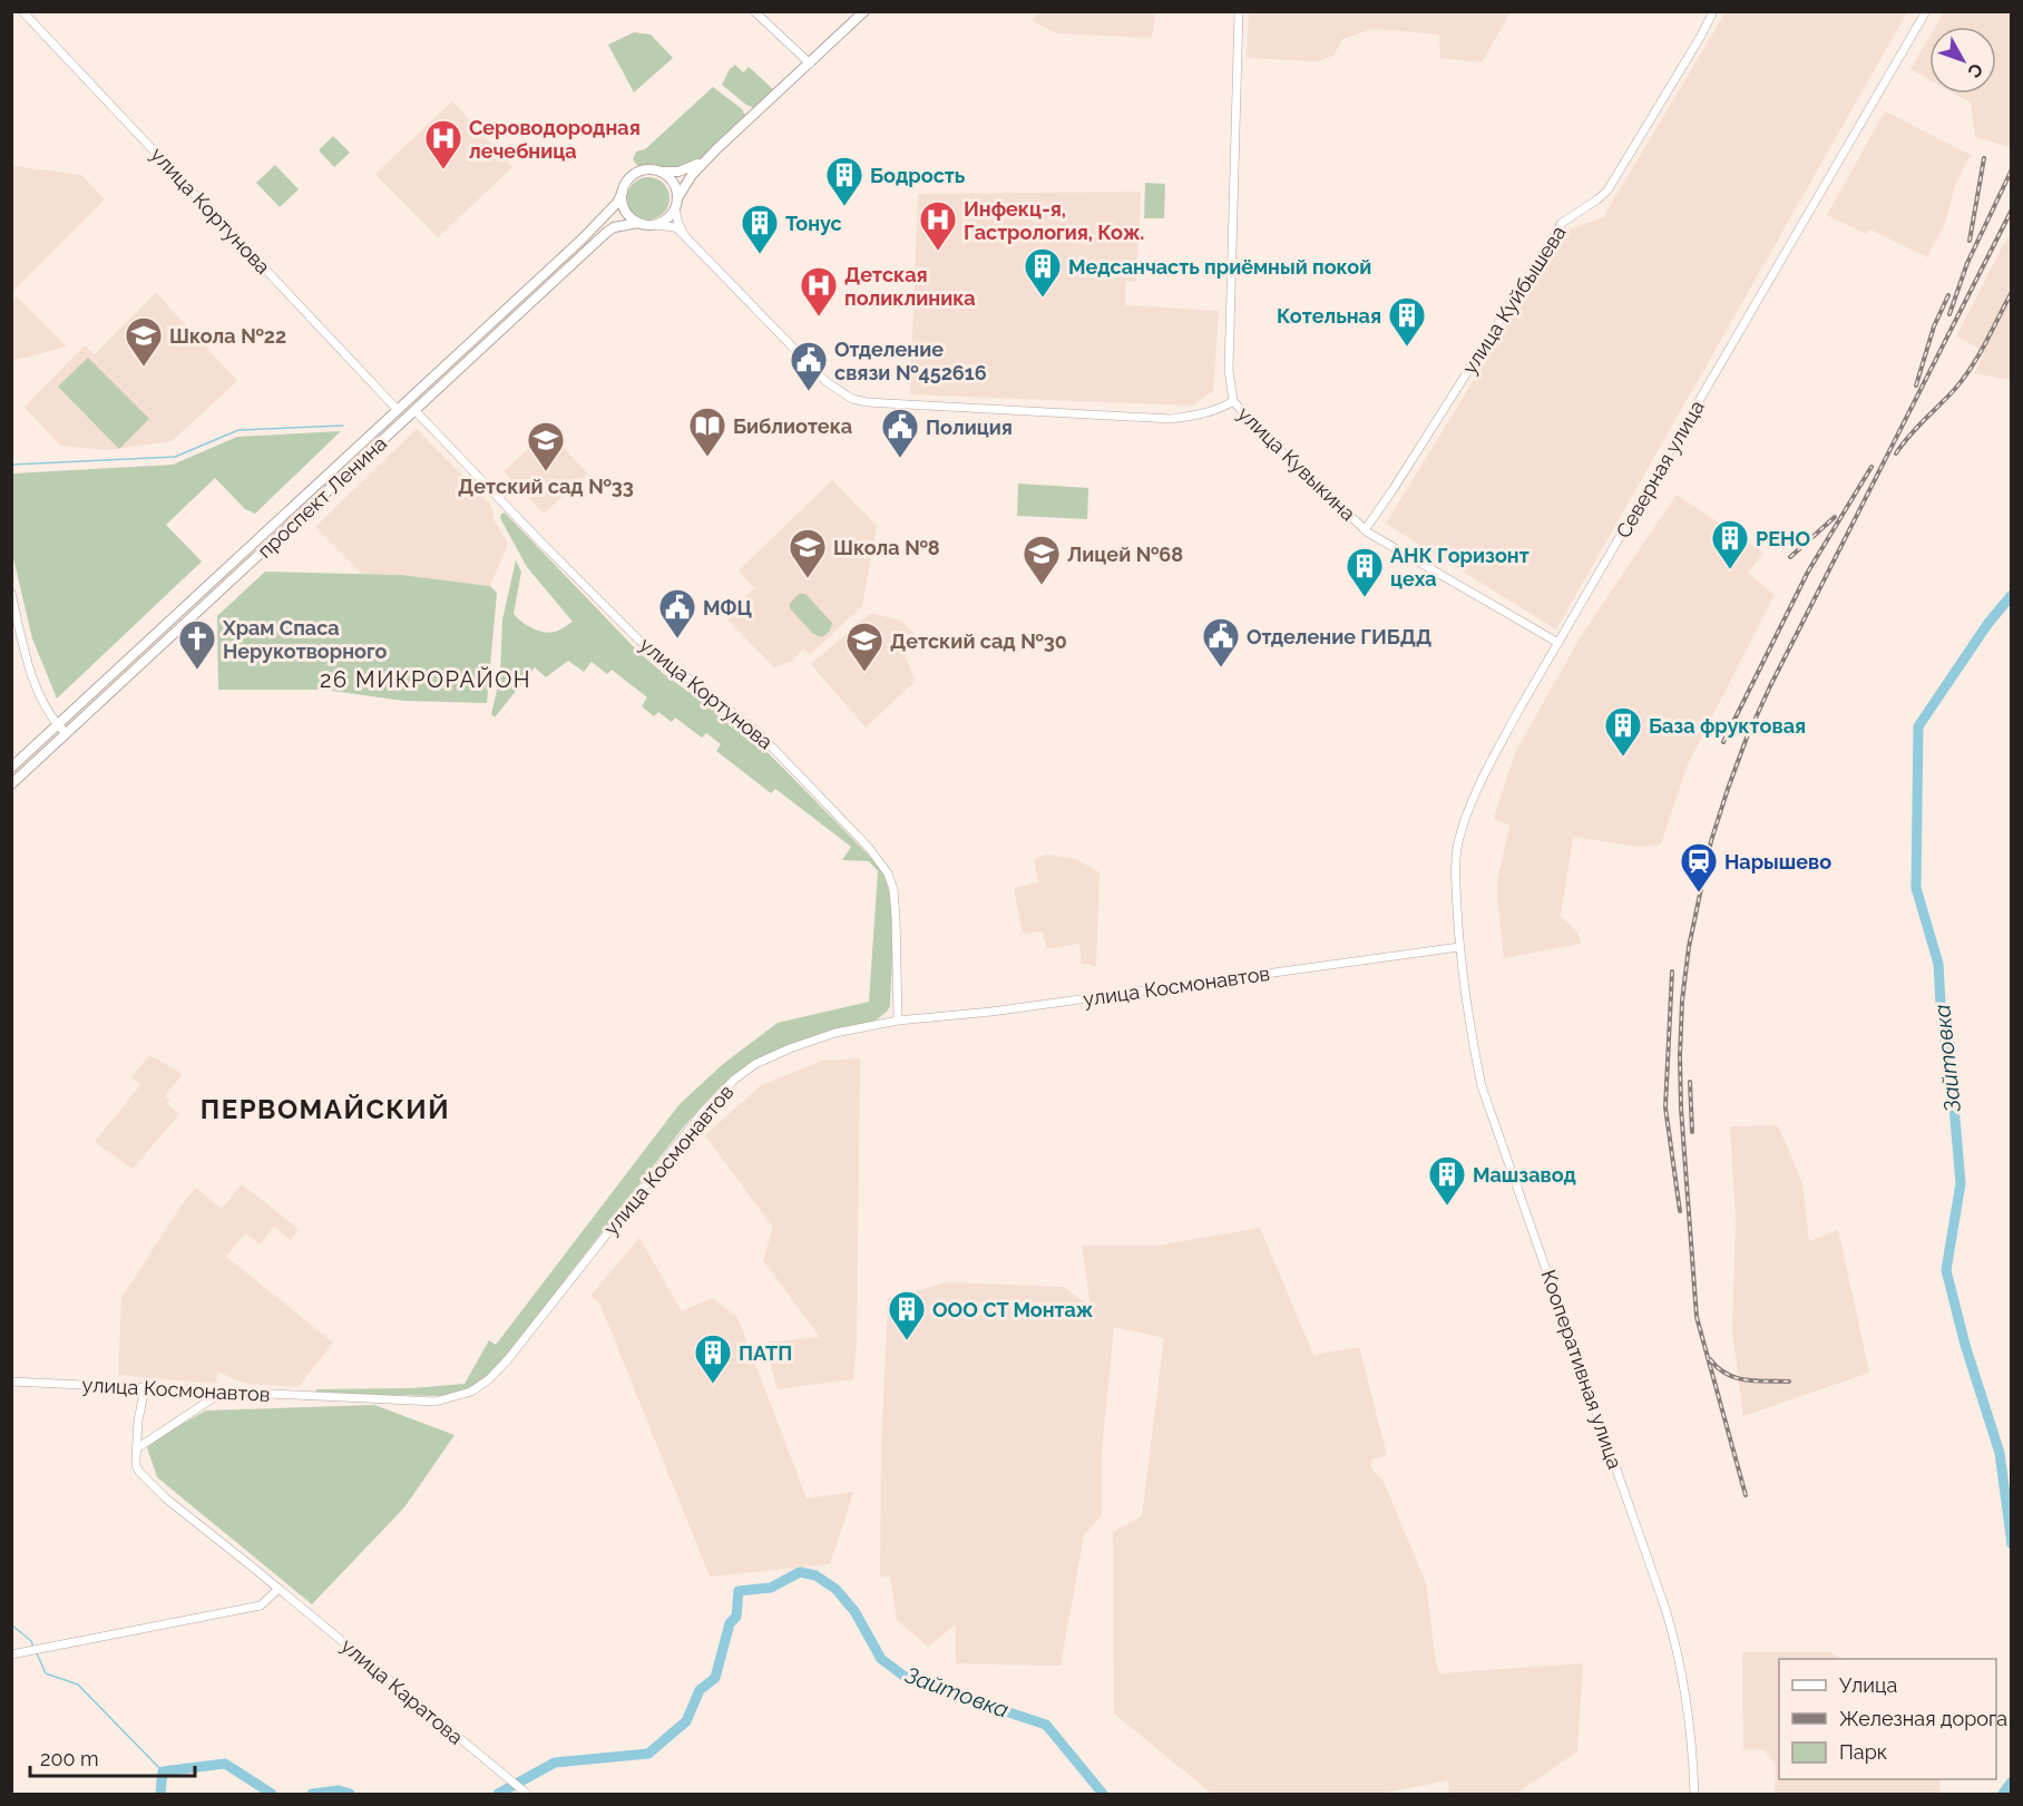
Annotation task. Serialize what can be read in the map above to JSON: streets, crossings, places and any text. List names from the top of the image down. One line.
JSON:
{"streets":{"main road":["улица Кортунова","улица Куйбышева","улица Кувыкина","Северная улица","проспект Ленина","улица Космонавтов","Кооперативная улица","улица Каратова"]},"crossings":[["улица Кортунова","проспект Ленина"],["улица Кортунова","улица Космонавтов"],["улица Куйбышева","улица Кувыкина"],["улица Кувыкина","Северная улица"],["Северная улица","улица Космонавтов"],["Северная улица","Кооперативная улица"],["улица Космонавтов","Кооперативная улица"],["улица Космонавтов","улица Каратова"]],"districts":["26 МИКРОРАЙОН","ПЕРВОМАЙСКИЙ"],"water":["Зайтовка"],"places":{"hospital":["Сероводородная лечебница","Инфекц-я, Гастрология, Кож.","Детская поликлиника"],"building":["Бодрость","Тонус","Медсанчасть приёмный покой","Котельная","РЕНО","АНК Горизонт цеха","База фруктовая","Машзавод","ООО СТ Монтаж","ПАТП"],"school or university":["Школа №22","Детский сад №33","Школа №8","Лицей №68","Детский сад №30"],"public building":["Отделение связи №452616","Полиция","МФЦ","Отделение ГИБДД"],"library":["Библиотека"],"church":["Храм Спаса Нерукотворного"],"station":["Нарышево"]},"legend":["Улица","Железная дорога","Парк"],"scale_bar":"200 m","north":"bottom right"}
